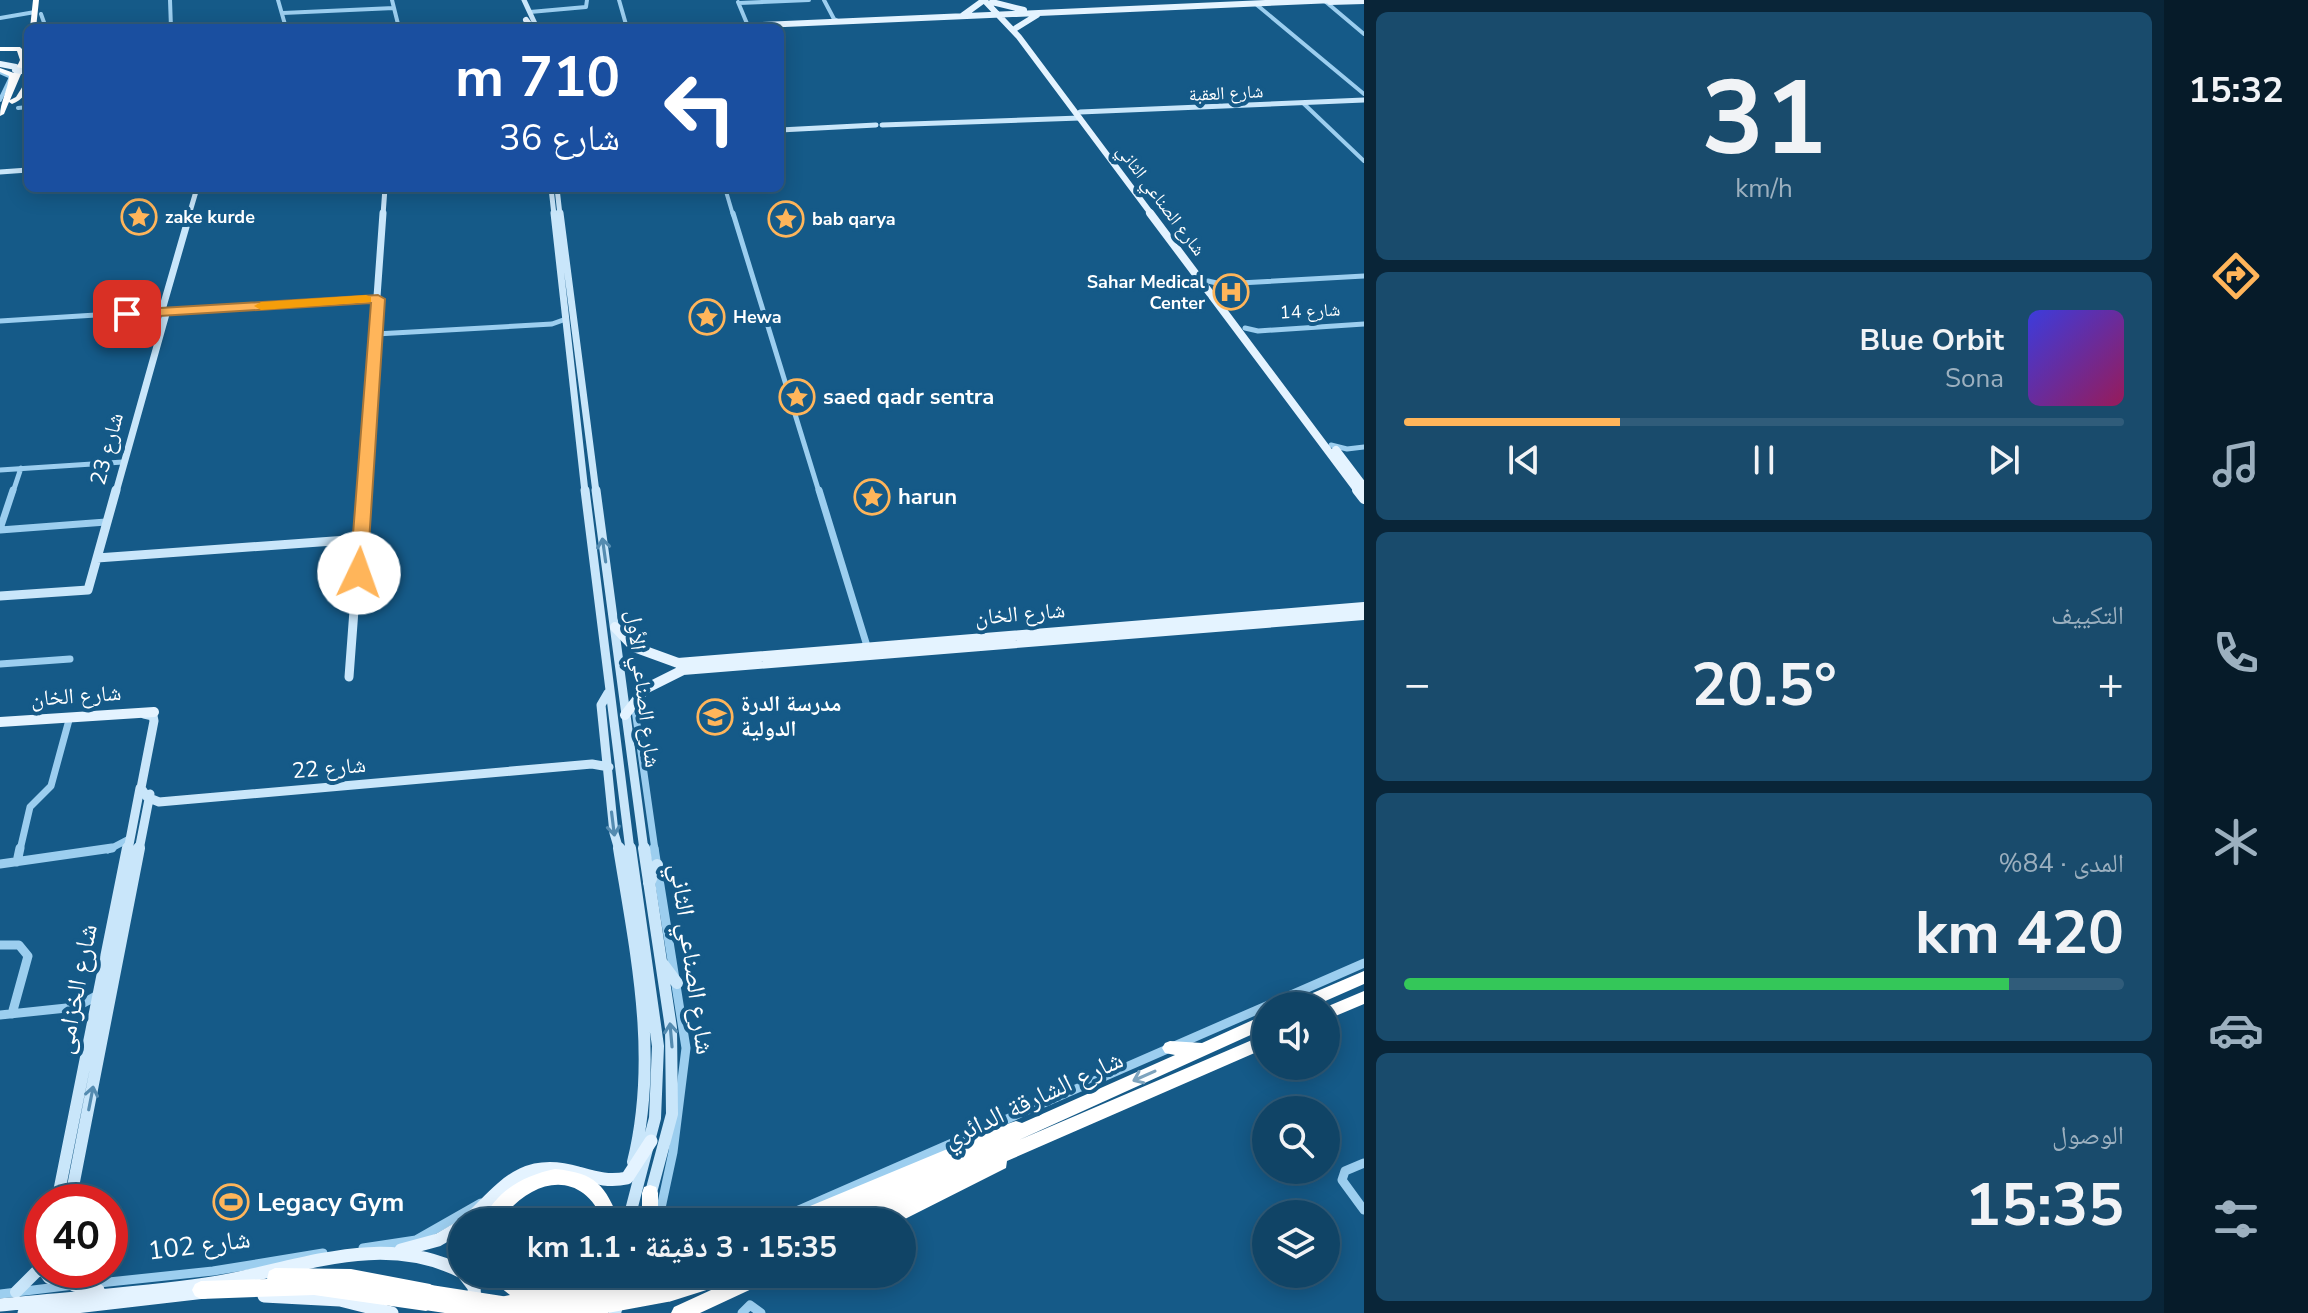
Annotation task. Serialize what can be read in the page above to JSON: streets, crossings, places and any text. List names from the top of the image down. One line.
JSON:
{"streets":{"highway":["شارع الشارقة الدائري","شارع 102"],"main road":["شارع الصناعي الثاني","شارع الخان"],"street":["شارع العقبة","شارع 14","شارع 23","شارع الصناعي الأول","شارع 22","شارع الخزامى"]},"crossings":[["شارع العقبة","شارع الصناعي الثاني"],["شارع الصناعي الثاني","شارع 14"],["شارع الصناعي الأول","شارع 22"],["شارع 22","شارع الخزامى"]],"places":{"place":["zake kurde","bab qarya","Hewa","saed qadr sentra","harun"],"hospital":["Sahar Medical Center"],"school or university":["مدرسة الدرة الدولية"],"sports":["Legacy Gym"]},"page":{"tabs":"15:32","tile":[["31","km/h"],"التكييف",["المدى · 84%","420 km"],["الوصول","15:35"]],"turn":["710 m","شارع 36"],"song":["Blue Orbit","Sona"],"heat":["−","20.5°","+"],"limit":"40","trip":"15:35 · 3 دقيقة · 1.1 km"}}
